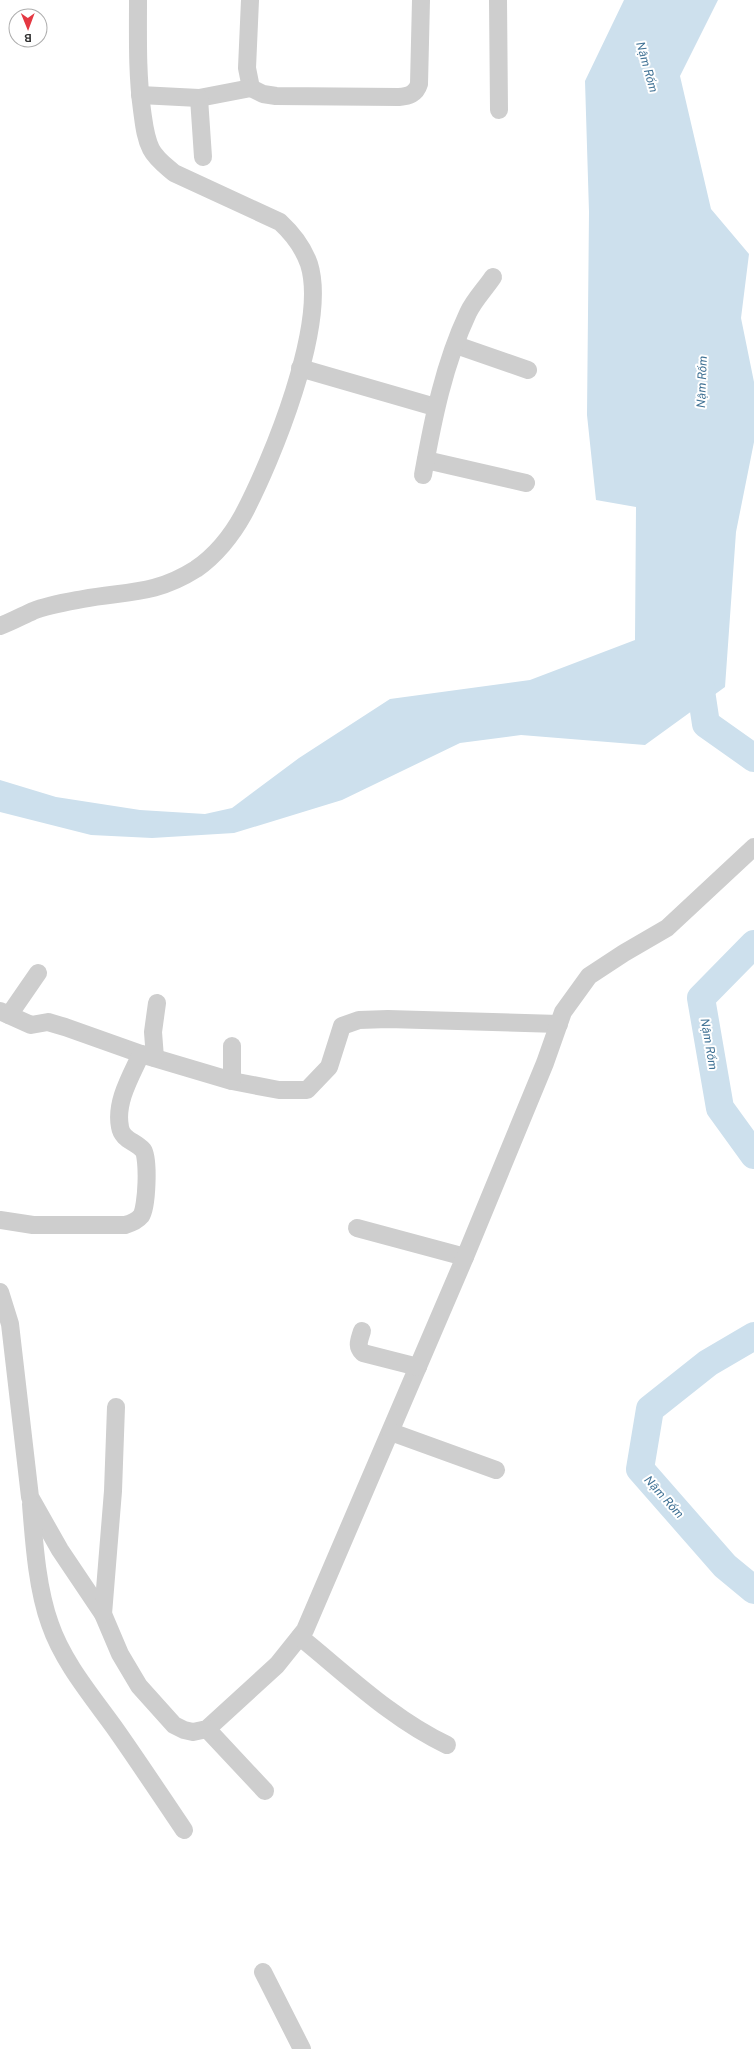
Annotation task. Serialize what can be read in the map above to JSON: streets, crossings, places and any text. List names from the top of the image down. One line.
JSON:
{"water":["Nậm Rốm"],"north":"bottom"}
